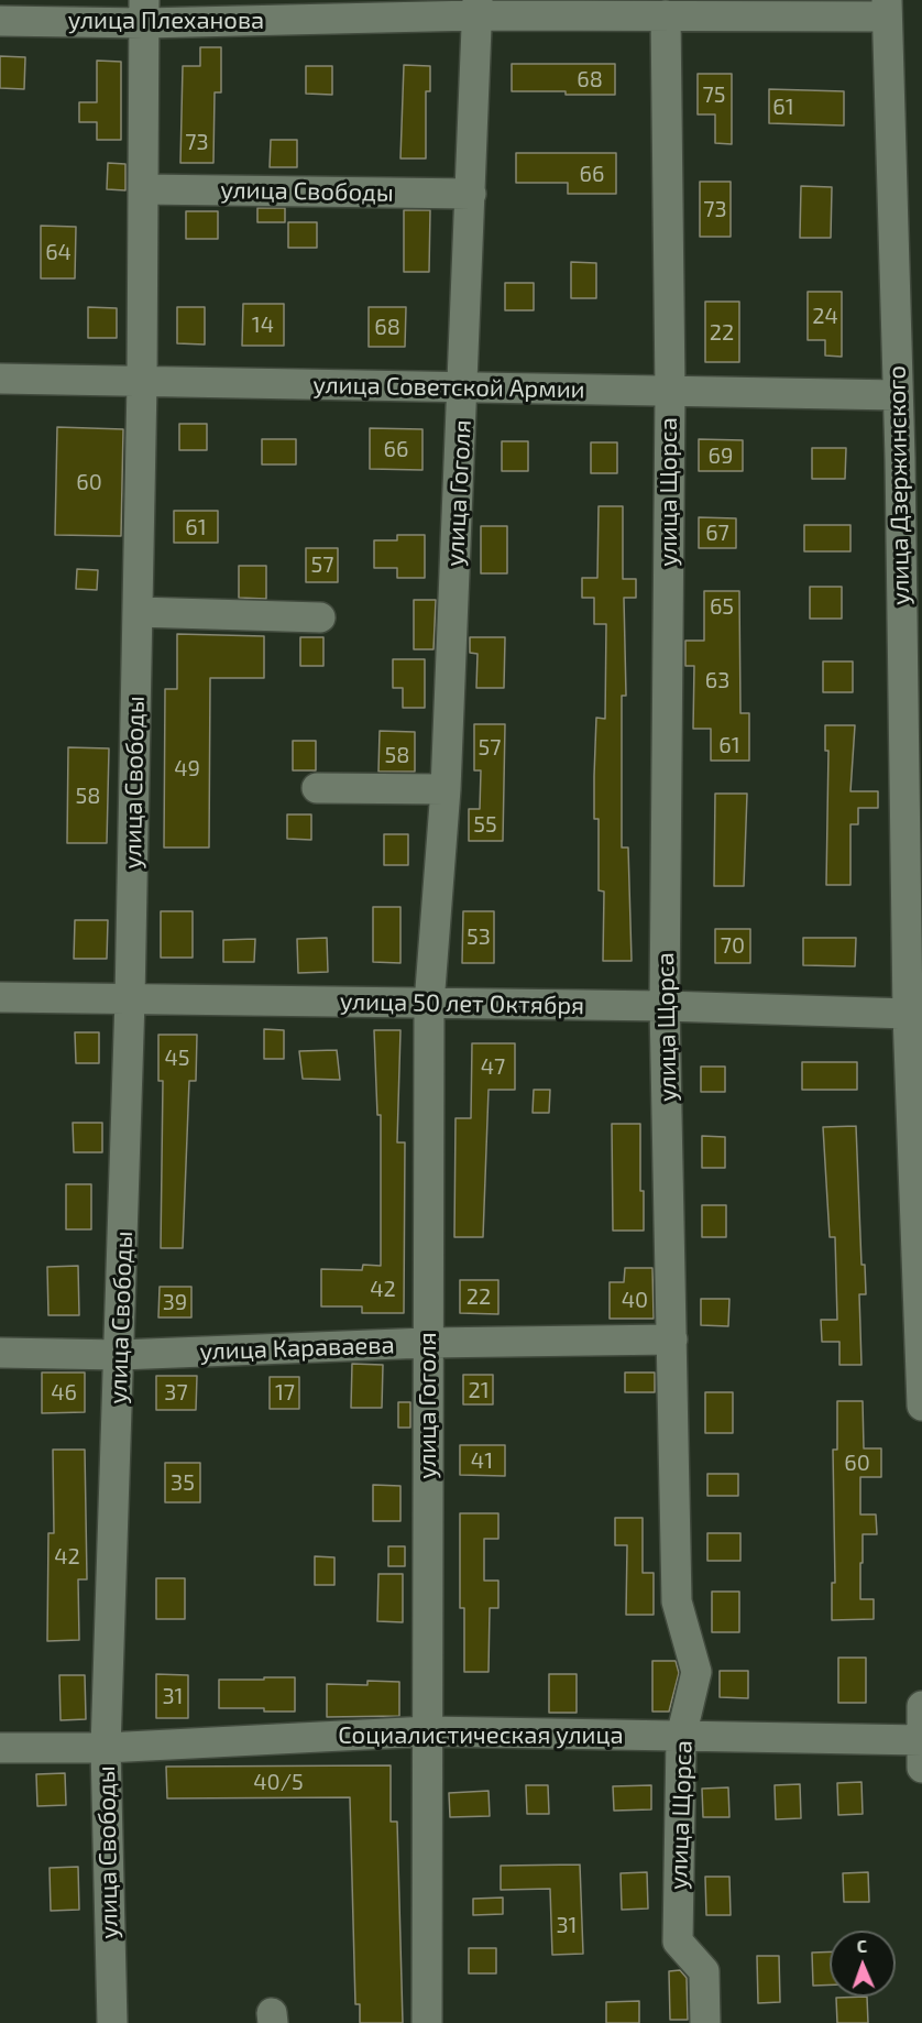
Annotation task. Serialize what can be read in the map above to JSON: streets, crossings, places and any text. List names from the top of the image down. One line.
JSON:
{"streets":{"street":["улица Плеханова","улица Свободы","улица Советской Армии","улица Дзержинского","улица Щорса","улица Гоголя","улица 50 лет Октября","улица Караваева","Социалистическая улица"]},"crossings":[["улица Плеханова","улица Свободы"],["улица Плеханова","улица Дзержинского"],["улица Плеханова","улица Щорса"],["улица Плеханова","улица Гоголя"],["улица Свободы","улица Советской Армии"],["улица Свободы","улица Гоголя"],["улица Свободы","улица 50 лет Октября"],["улица Свободы","улица Караваева"],["улица Свободы","Социалистическая улица"],["улица Советской Армии","улица Дзержинского"],["улица Советской Армии","улица Щорса"],["улица Советской Армии","улица Гоголя"],["улица Дзержинского","улица 50 лет Октября"],["улица Щорса","улица 50 лет Октября"],["улица Щорса","улица Караваева"],["улица Щорса","Социалистическая улица"],["улица Гоголя","улица 50 лет Октября"],["улица Гоголя","улица Караваева"],["улица Гоголя","Социалистическая улица"]],"house_numbers":["68","75","61","73","66","73","64","24","14","68","22","66","69","60","61","67","57","65","63","61","57","58","49","58","55","53","70","45","47","42","22","40","39","21","46","37","17","41","60","35","42","31","40/5","31"],"north":"top"}
